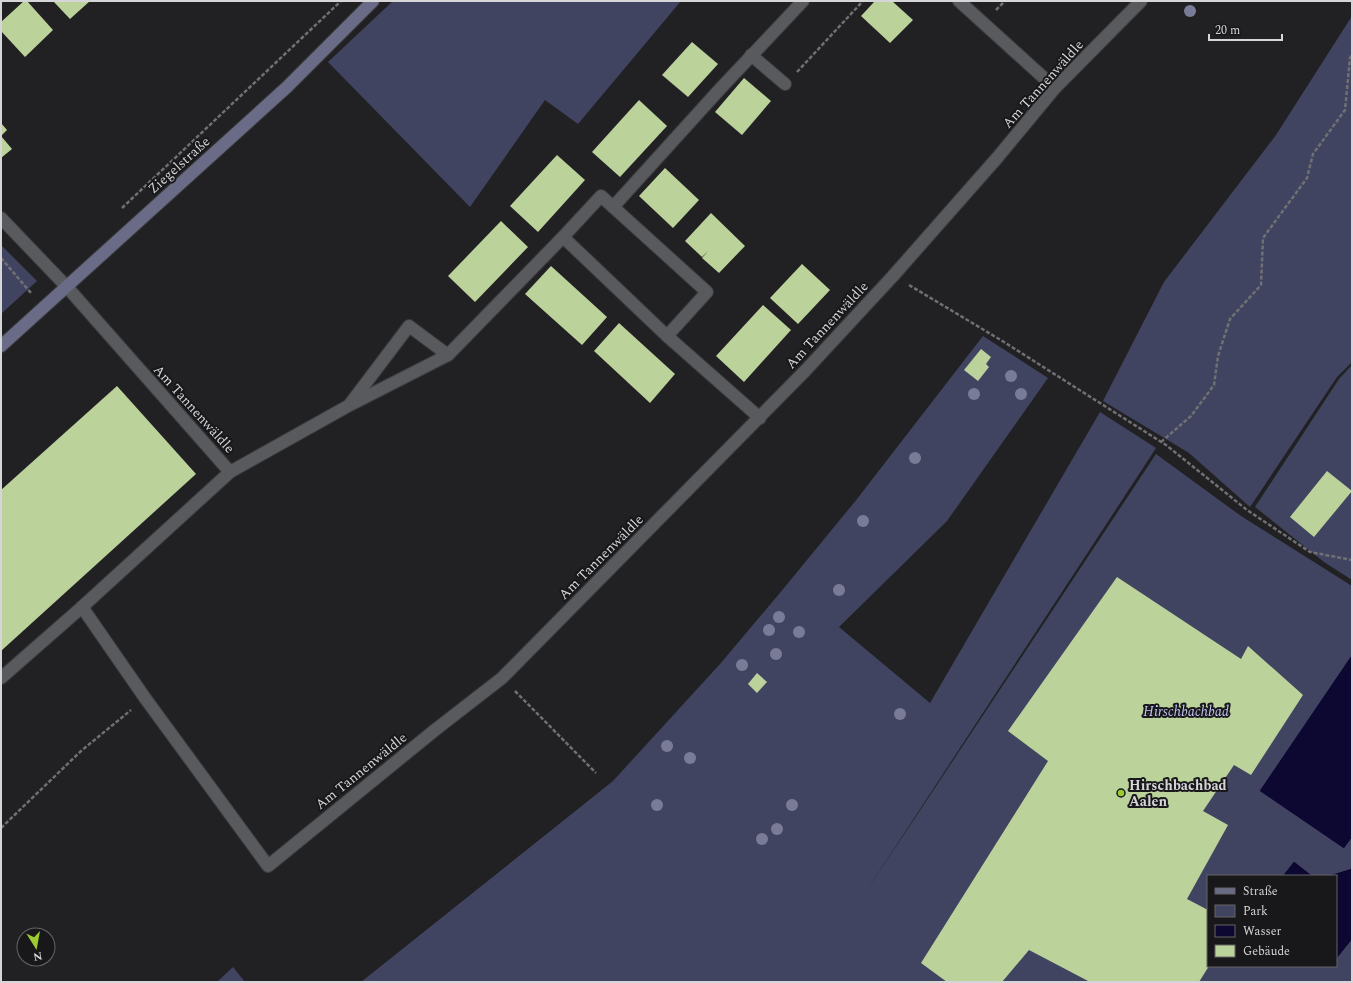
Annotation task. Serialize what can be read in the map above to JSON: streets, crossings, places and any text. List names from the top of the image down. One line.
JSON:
{"streets":{"main road":["Ziegelstraße"],"street":["Am Tannenwäldle"]},"crossings":[["Am Tannenwäldle","Ziegelstraße"]],"parks":["Hirschbachbad"],"places":["Hirschbachbad Aalen"],"legend":["Straße","Park","Wasser","Gebäude"],"scale_bar":"20 m","north":"bottom"}
